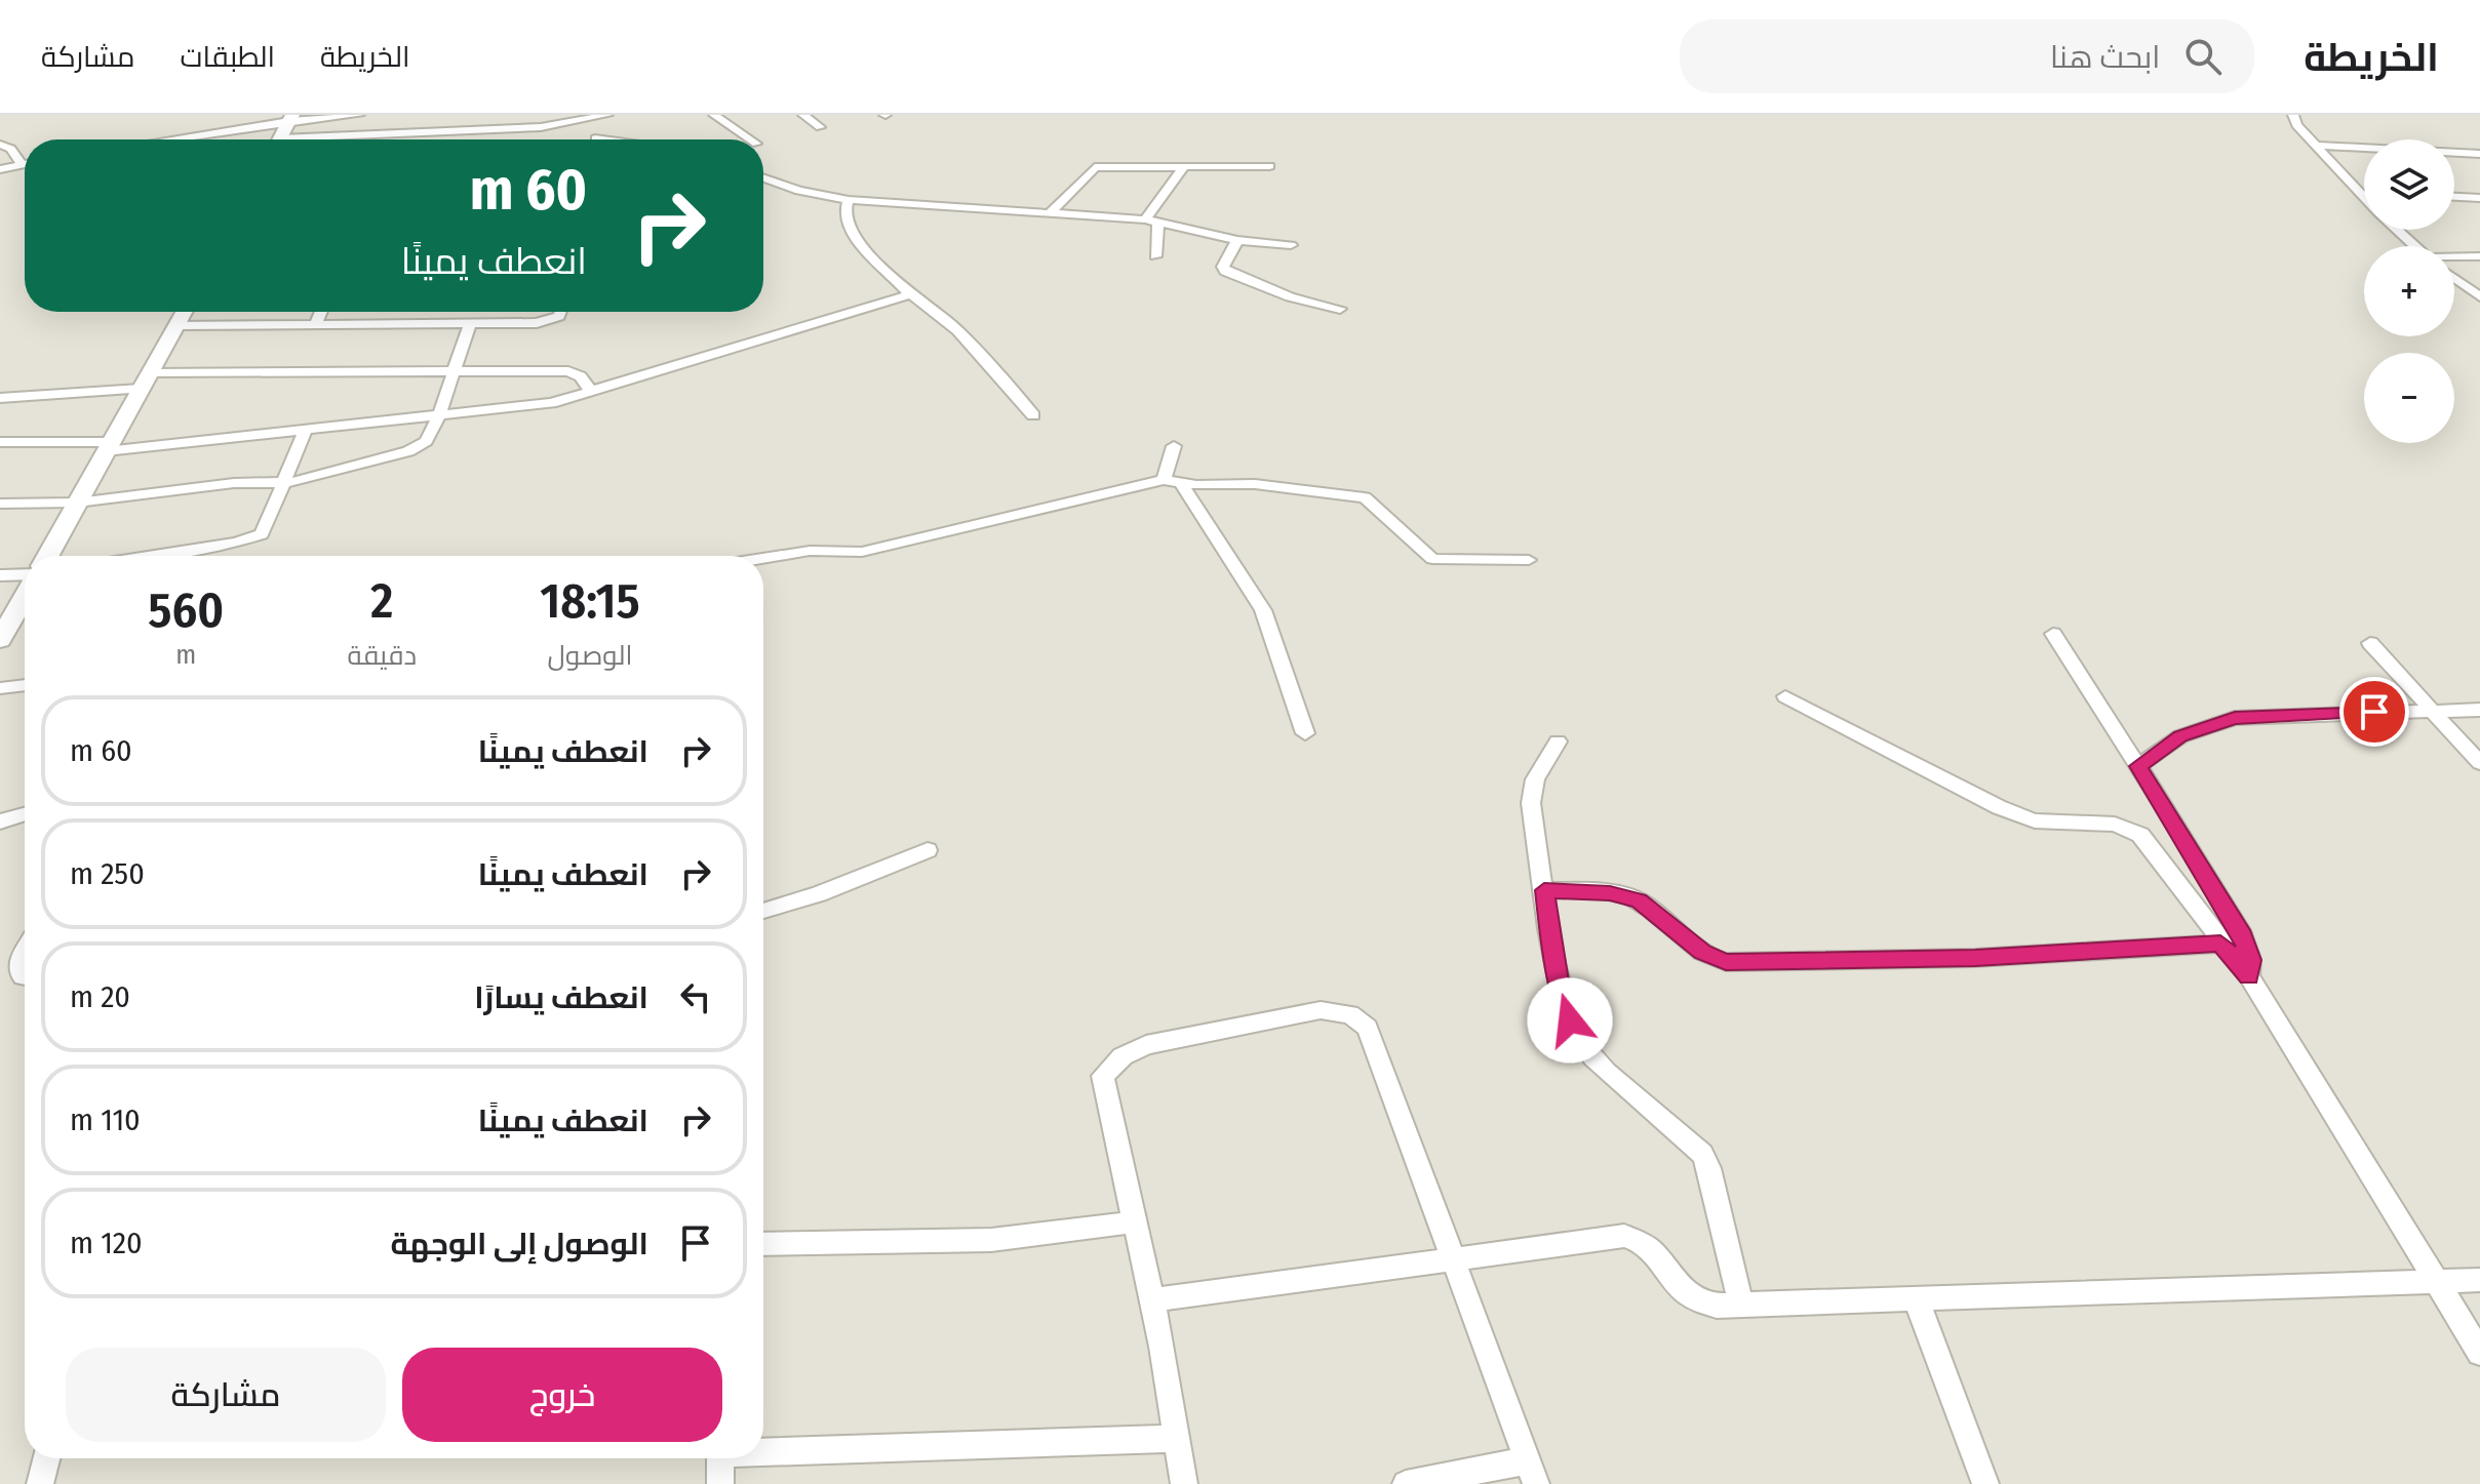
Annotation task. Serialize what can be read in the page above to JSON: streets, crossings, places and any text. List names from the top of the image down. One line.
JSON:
{"page":{"header":"الخريطة","search":"ابحث هنا","nav":["الخريطة","الطبقات","مشاركة"],"map_buttons":["+","−"],"turn":["60 m","انعطف يمينًا"],"eta":["18:15","الوصول","2","دقيقة","560","m"],"list":[{"name":"انعطف يمينًا","value":"60 m"},{"name":"انعطف يمينًا","value":"250 m"},{"name":"انعطف يسارًا","value":"20 m"},{"name":"انعطف يمينًا","value":"110 m"},{"name":"الوصول إلى الوجهة","value":"120 m"}],"buttons":["خروج","مشاركة"]}}
